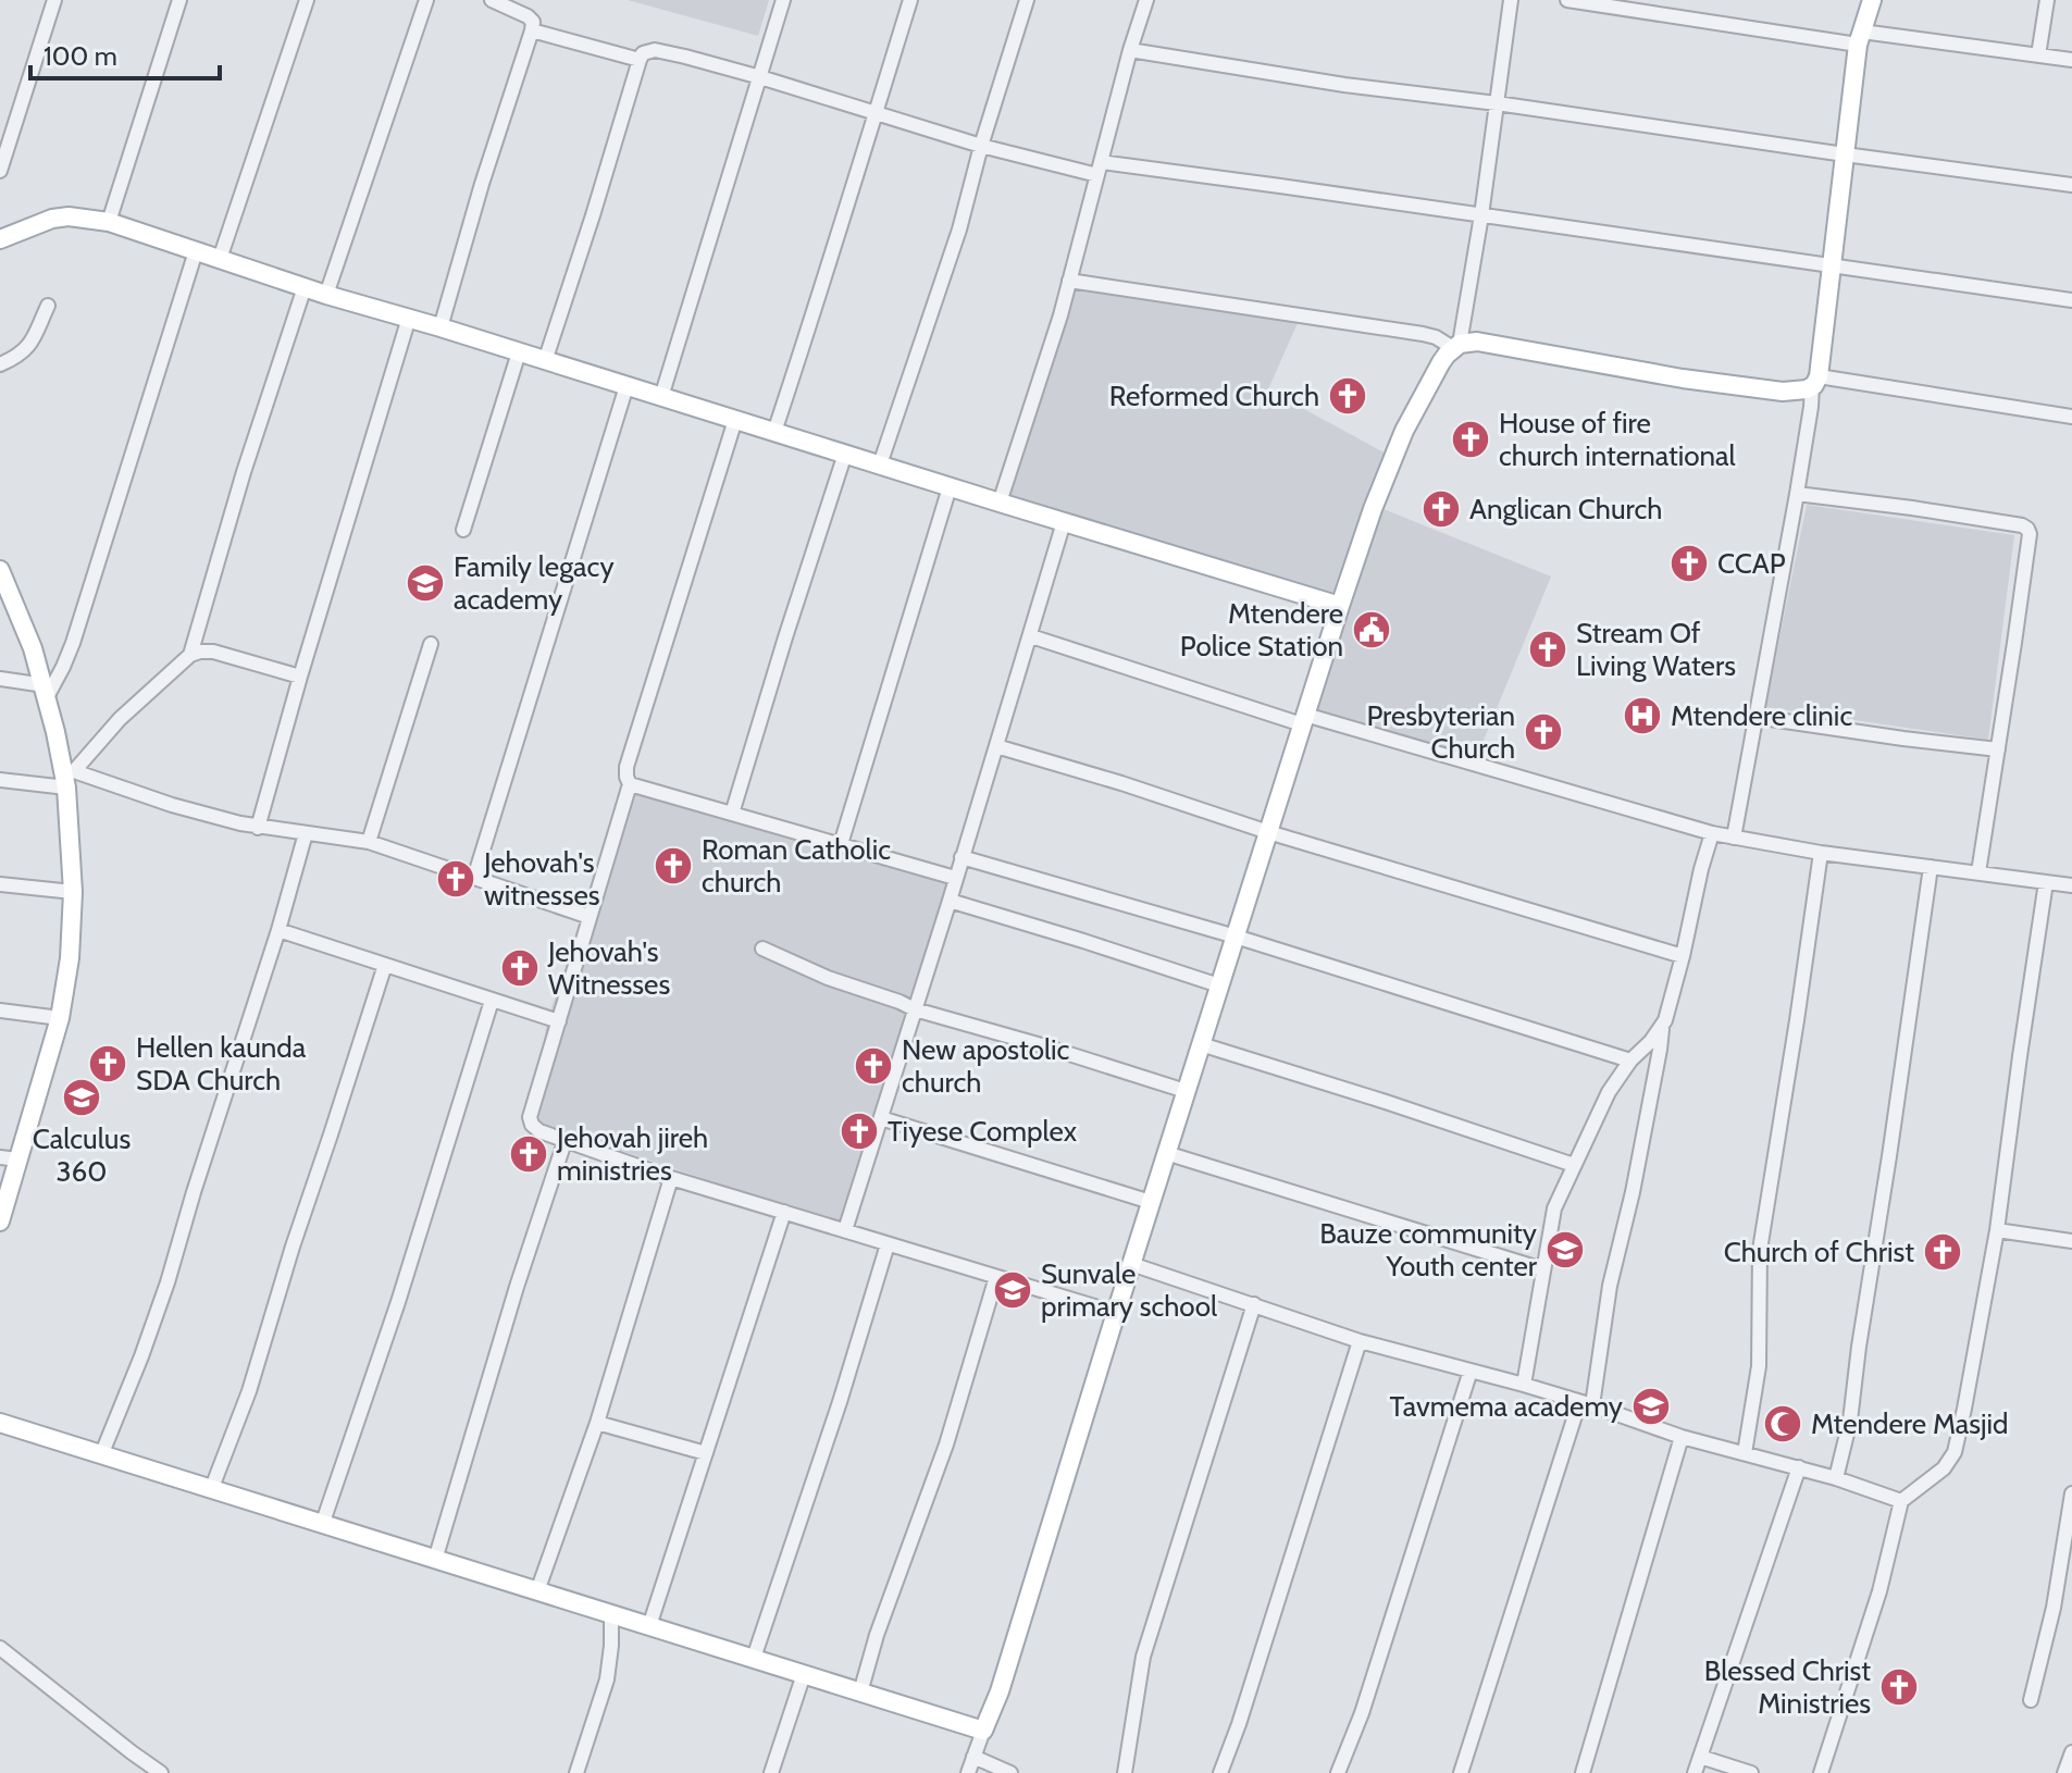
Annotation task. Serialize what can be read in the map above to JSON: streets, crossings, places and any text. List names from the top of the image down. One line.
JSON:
{"places":{"church":["Reformed Church","House of fire church international","Anglican Church","CCAP","Stream Of Living Waters","Presbyterian Church","Roman Catholic church","Jehovah's witnesses","Jehovah's Witnesses","Hellen kaunda SDA Church","New apostolic church","Tiyese Complex","Jehovah jireh ministries","Church of Christ","Blessed Christ Ministries"],"school or university":["Family legacy academy","Calculus 360","Bauze community Youth center","Sunvale primary school","Tavmema academy"],"public building":["Mtendere Police Station"],"hospital":["Mtendere clinic"],"mosque":["Mtendere Masjid"]},"scale_bar":"100 m"}
